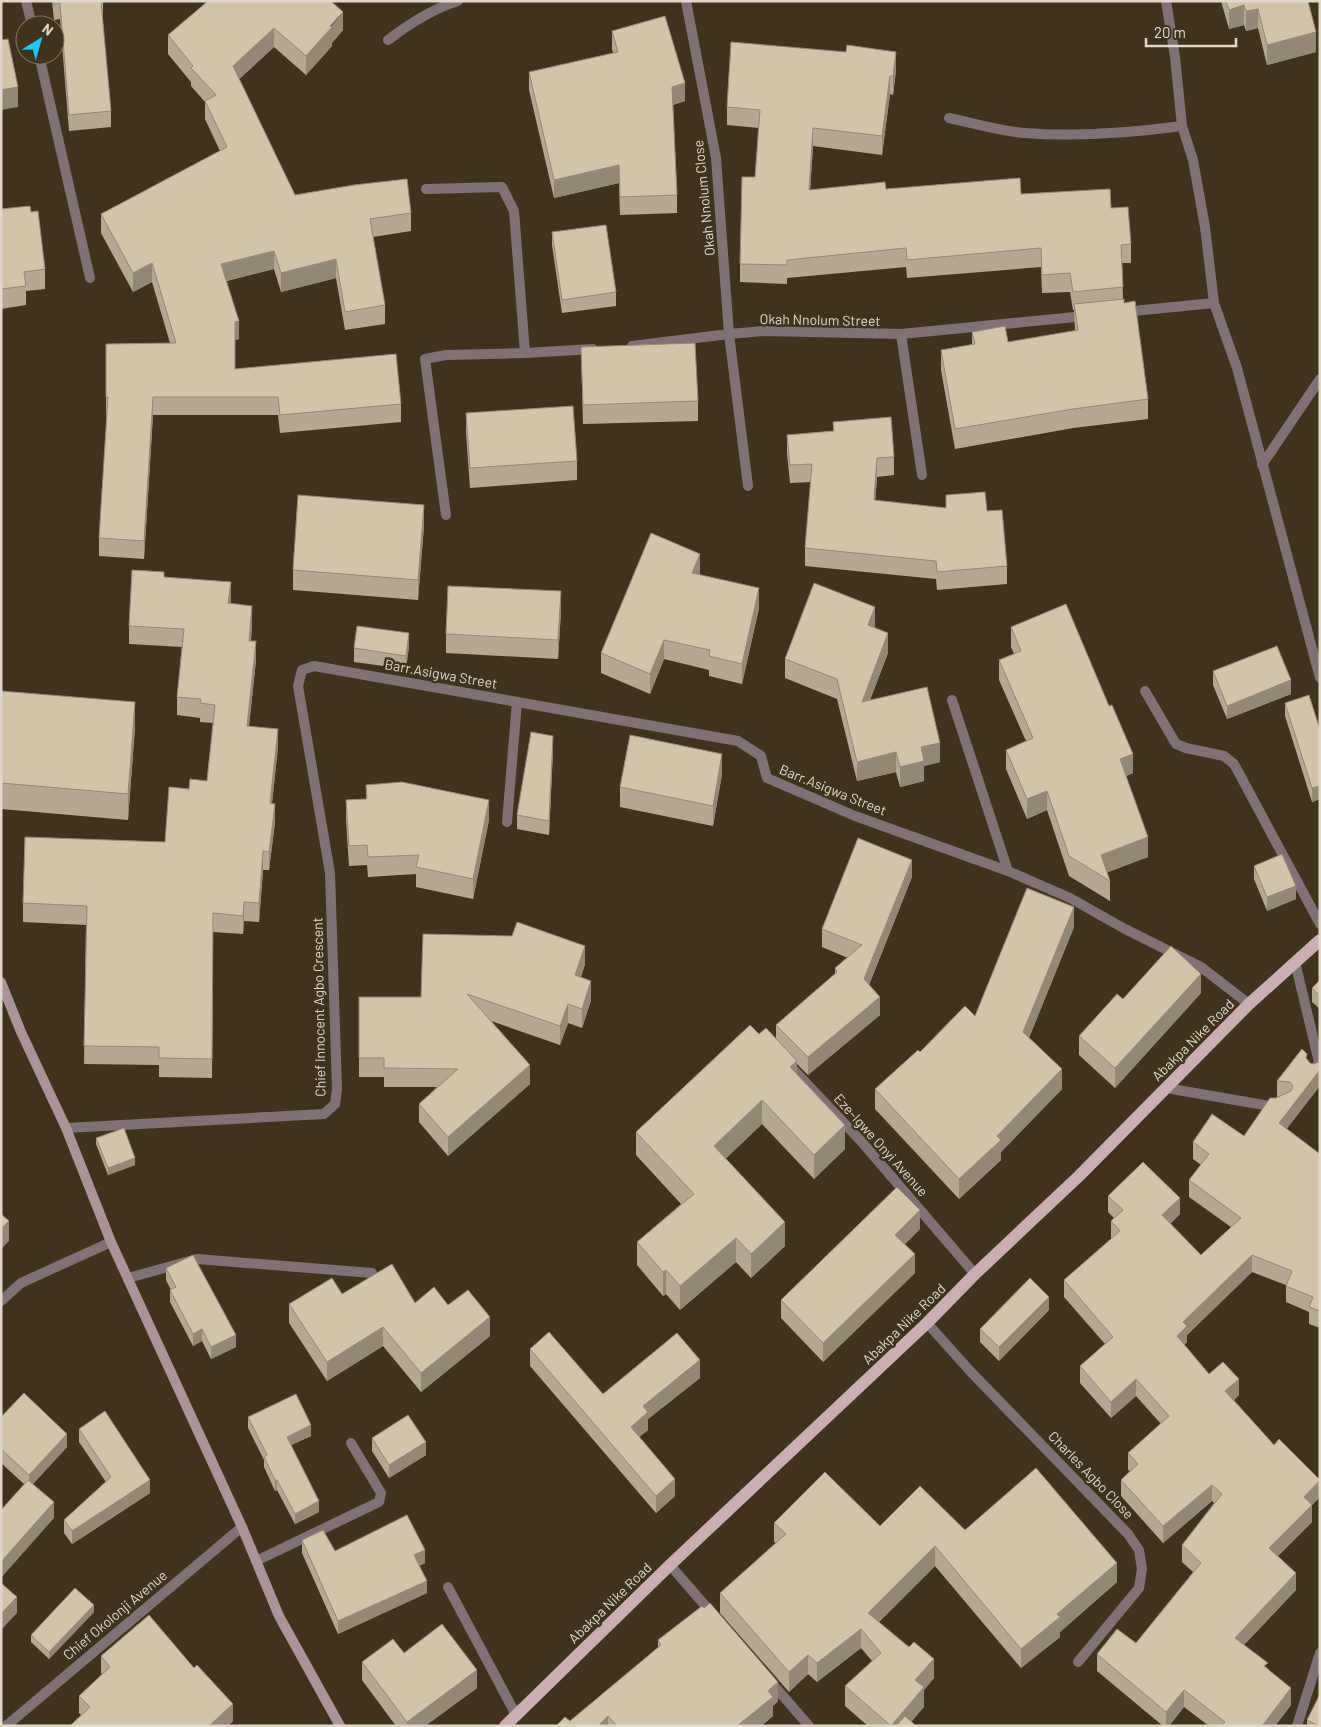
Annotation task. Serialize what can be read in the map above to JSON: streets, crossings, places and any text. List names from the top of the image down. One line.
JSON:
{"streets":{"main road":["Abakpa Nike Road"],"street":["Okah Nnolum Close","Okah Nnolum Street","Barr.Asigwa Street","Chief Innocent Agbo Crescent","Eze-Igwe Onyi Avenue","Charles Agbo Close","Chief Okolonji Avenue"]},"crossings":[["Okah Nnolum Close","Okah Nnolum Street"],["Barr.Asigwa Street","Chief Innocent Agbo Crescent"],["Barr.Asigwa Street","Abakpa Nike Road"],["Abakpa Nike Road","Eze-Igwe Onyi Avenue"],["Abakpa Nike Road","Charles Agbo Close"]],"scale_bar":"20 m","north":"top right"}
